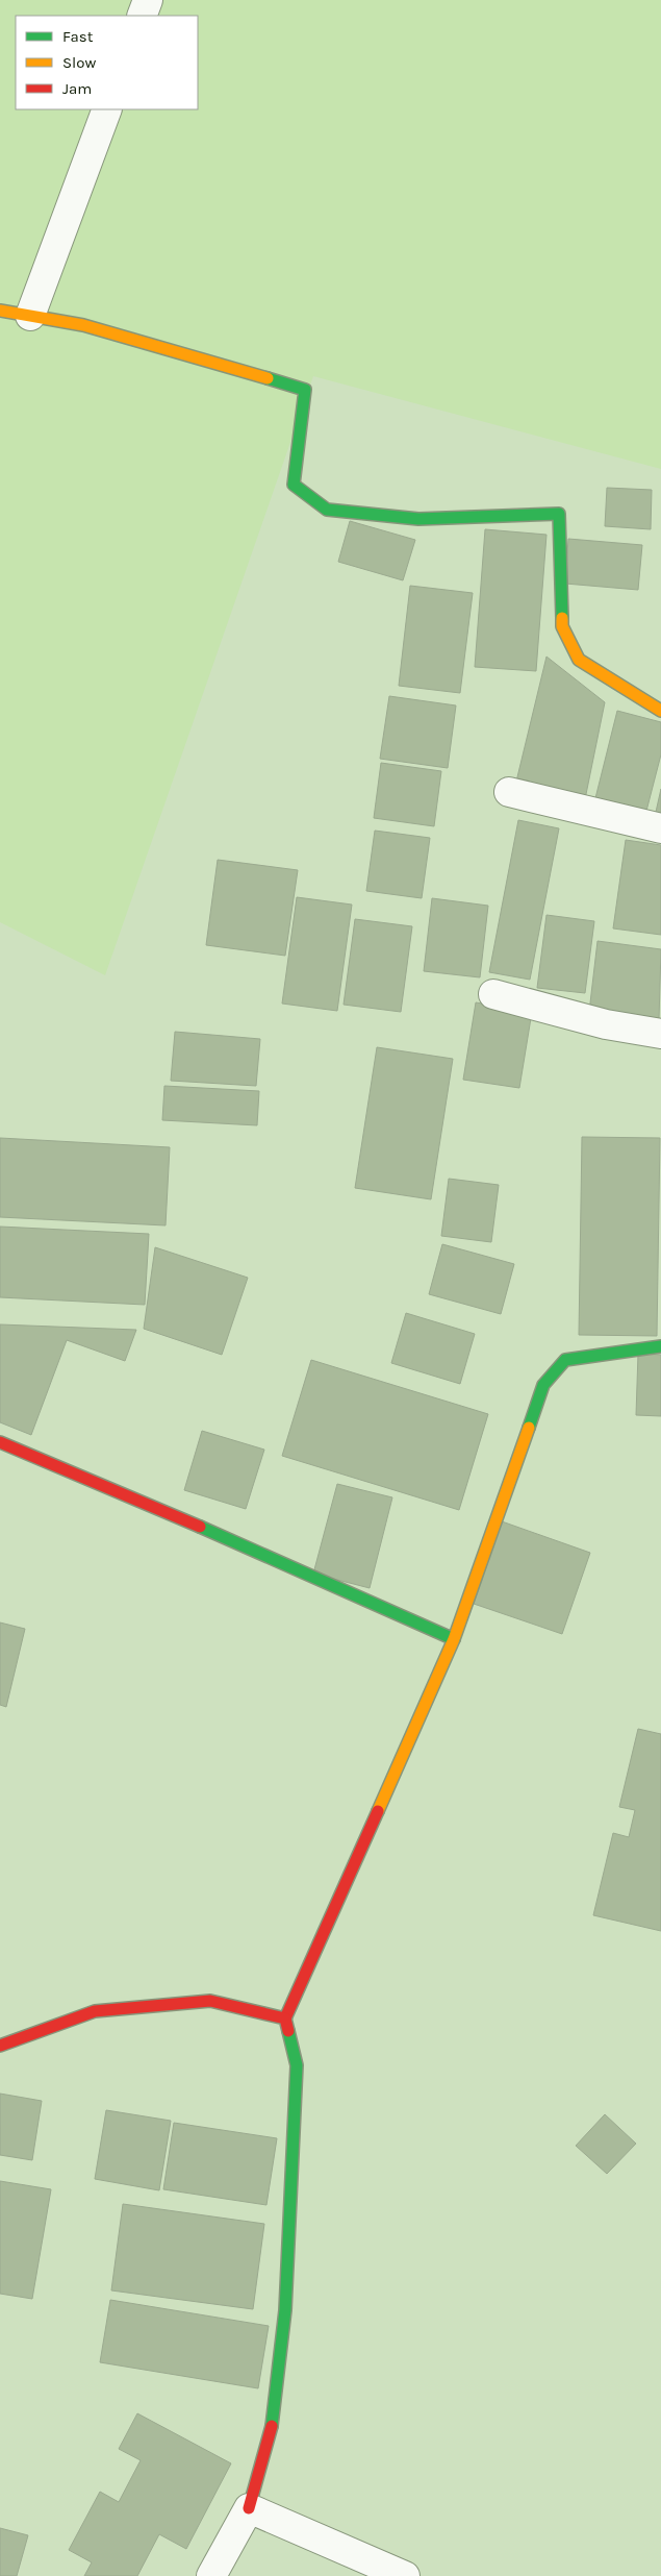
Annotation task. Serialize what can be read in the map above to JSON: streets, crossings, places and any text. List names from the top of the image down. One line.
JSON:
{"legend":["Fast","Slow","Jam"]}
